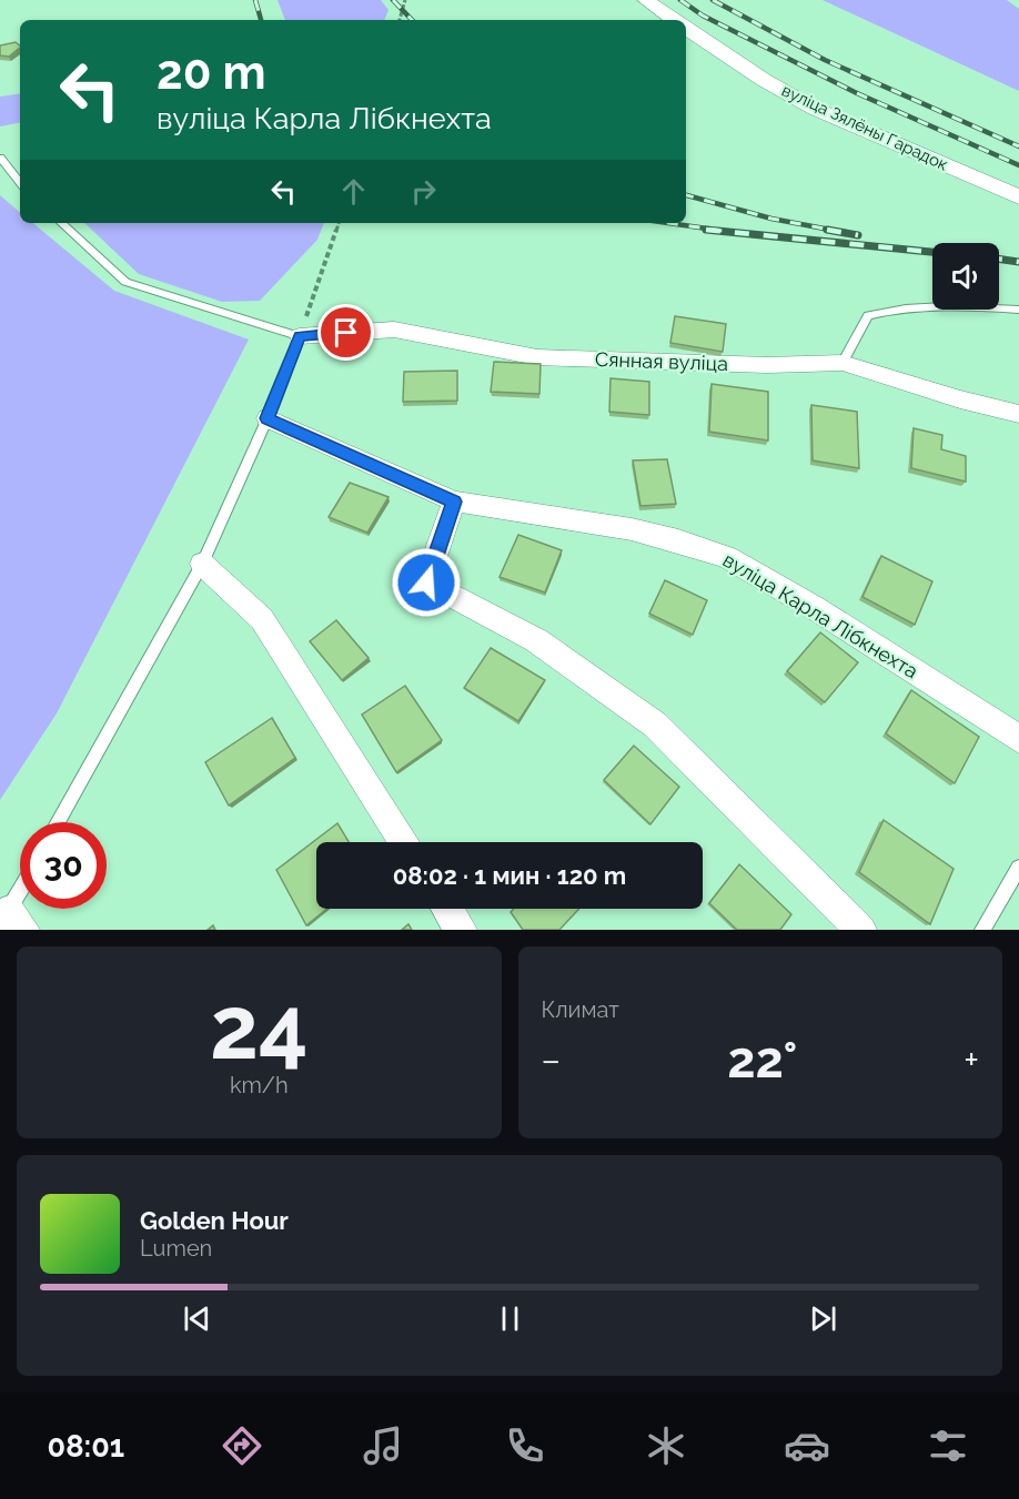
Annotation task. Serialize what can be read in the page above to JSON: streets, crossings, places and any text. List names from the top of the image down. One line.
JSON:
{"streets":{"street":["вуліца Зялёны Гарадок","Сянная вуліца","вуліца Карла Лібкнехта"]},"page":{"turn":["20 m","вуліца Карла Лібкнехта"],"limit":"30","trip":"08:02 · 1 мин · 120 m","tile":[["24","km/h"],"Климат"],"heat":["−","22°","+"],"song":["Golden Hour","Lumen"],"tabs":"08:01"}}
